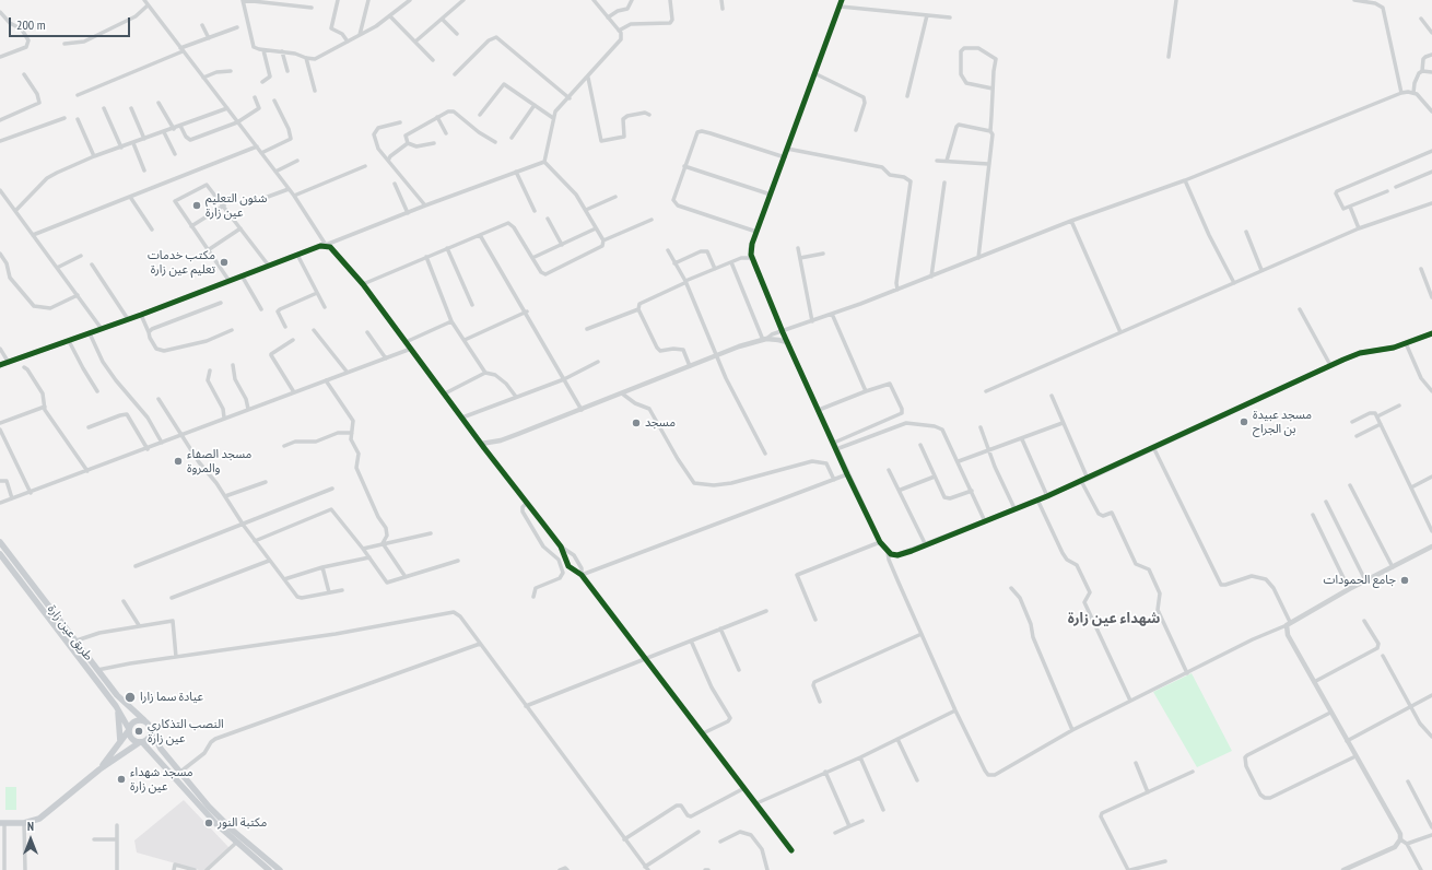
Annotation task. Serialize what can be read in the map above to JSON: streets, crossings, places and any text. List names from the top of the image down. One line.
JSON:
{"streets":{"main road":["طريق عين زارة"]},"districts":["شهداء عين زارة"],"places":["شئون التعليم عين زارة","مكتب خدمات تعليم عين زارة","مسجد عبيدة بن الجراح","مسجد","مسجد الصفاء والمروة","جامع الحمودات","عيادة سما زارا","النصب التذكاري عين زارة","مسجد شهداء عين زارة","مكتبة النور"],"scale_bar":"200 m","north":"top"}
